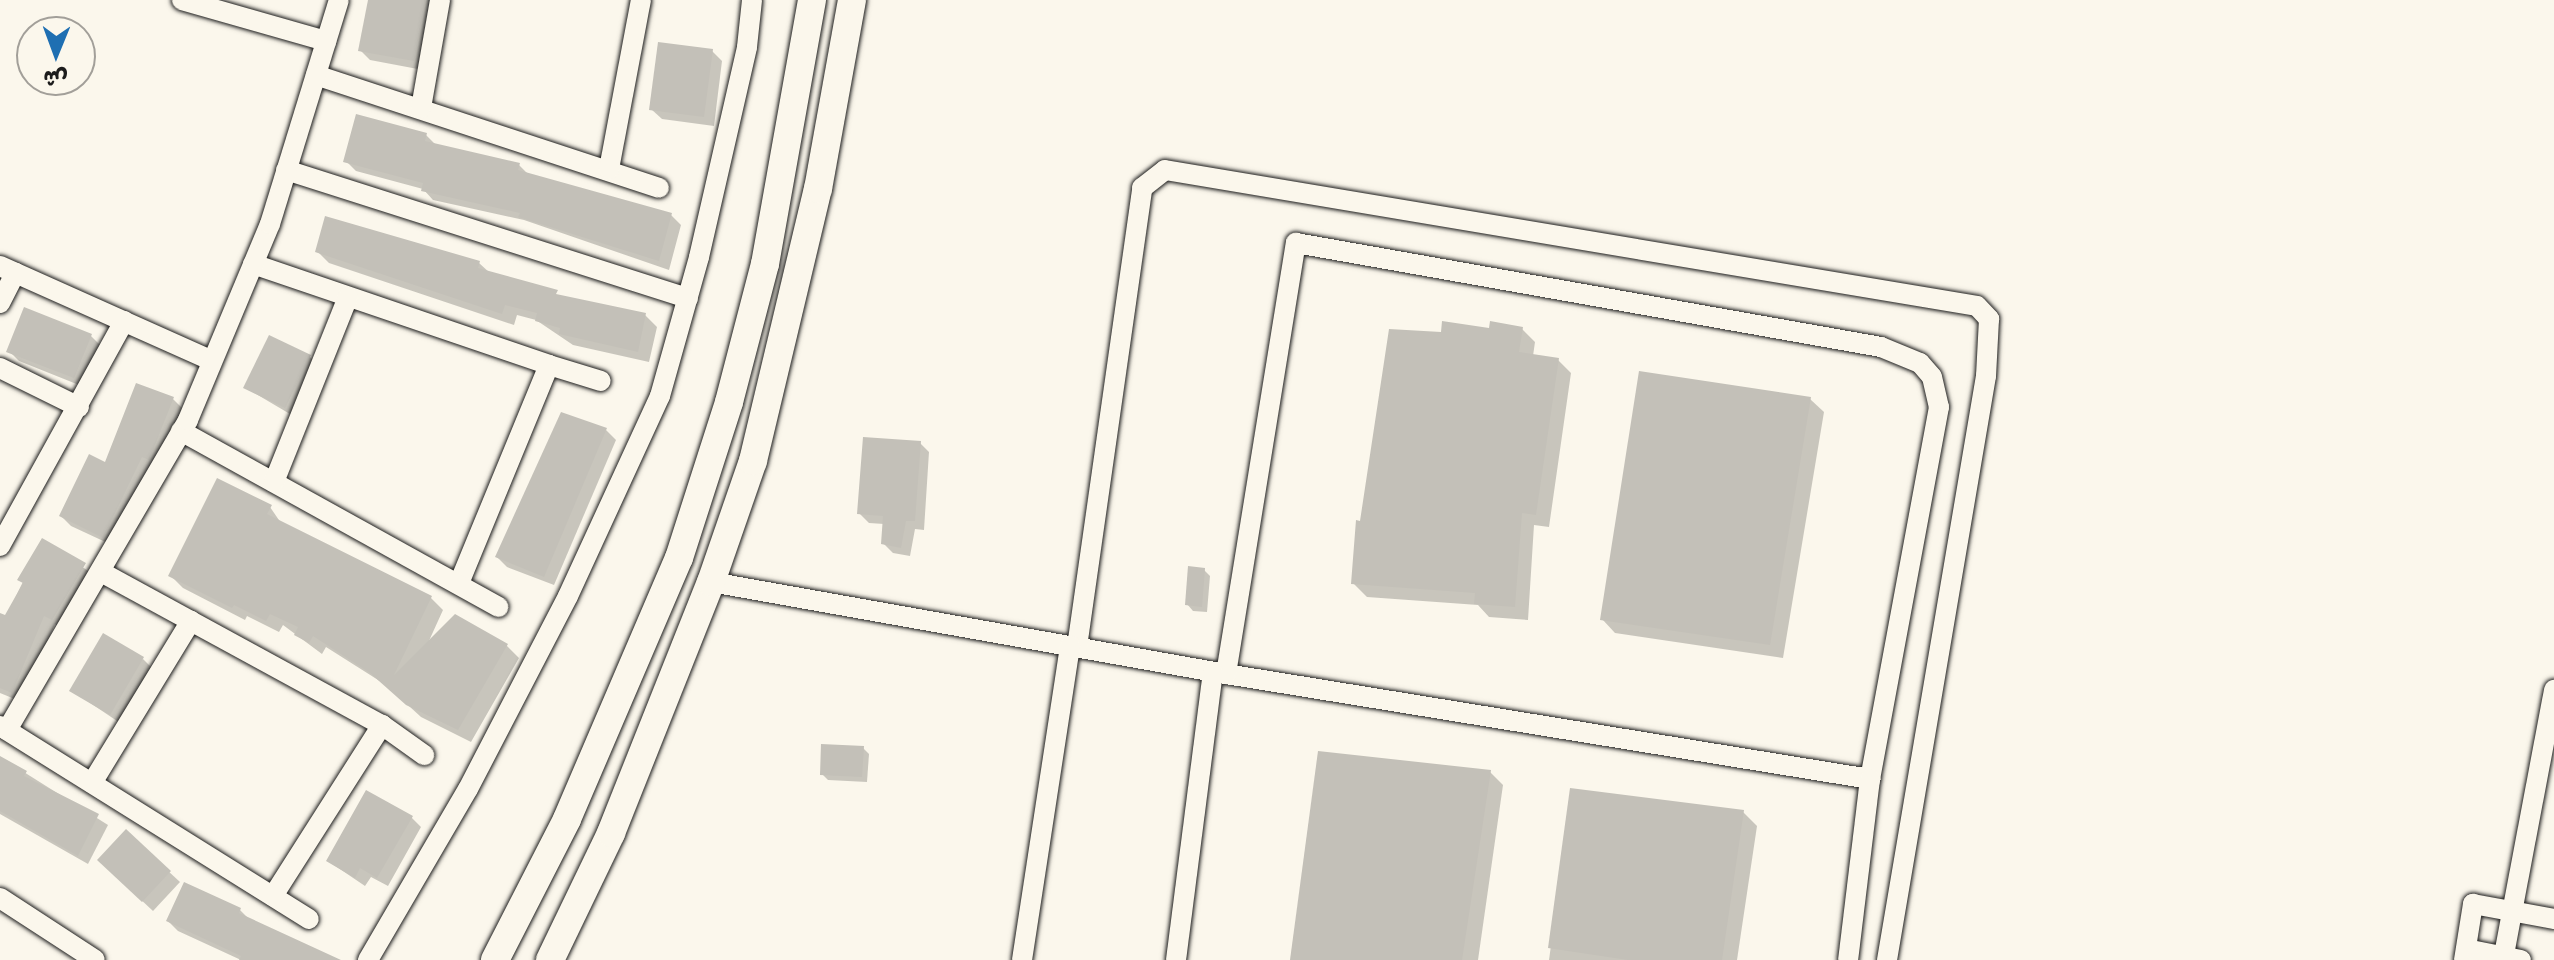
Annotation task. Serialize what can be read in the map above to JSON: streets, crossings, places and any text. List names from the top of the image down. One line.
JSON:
{"north":"bottom"}
